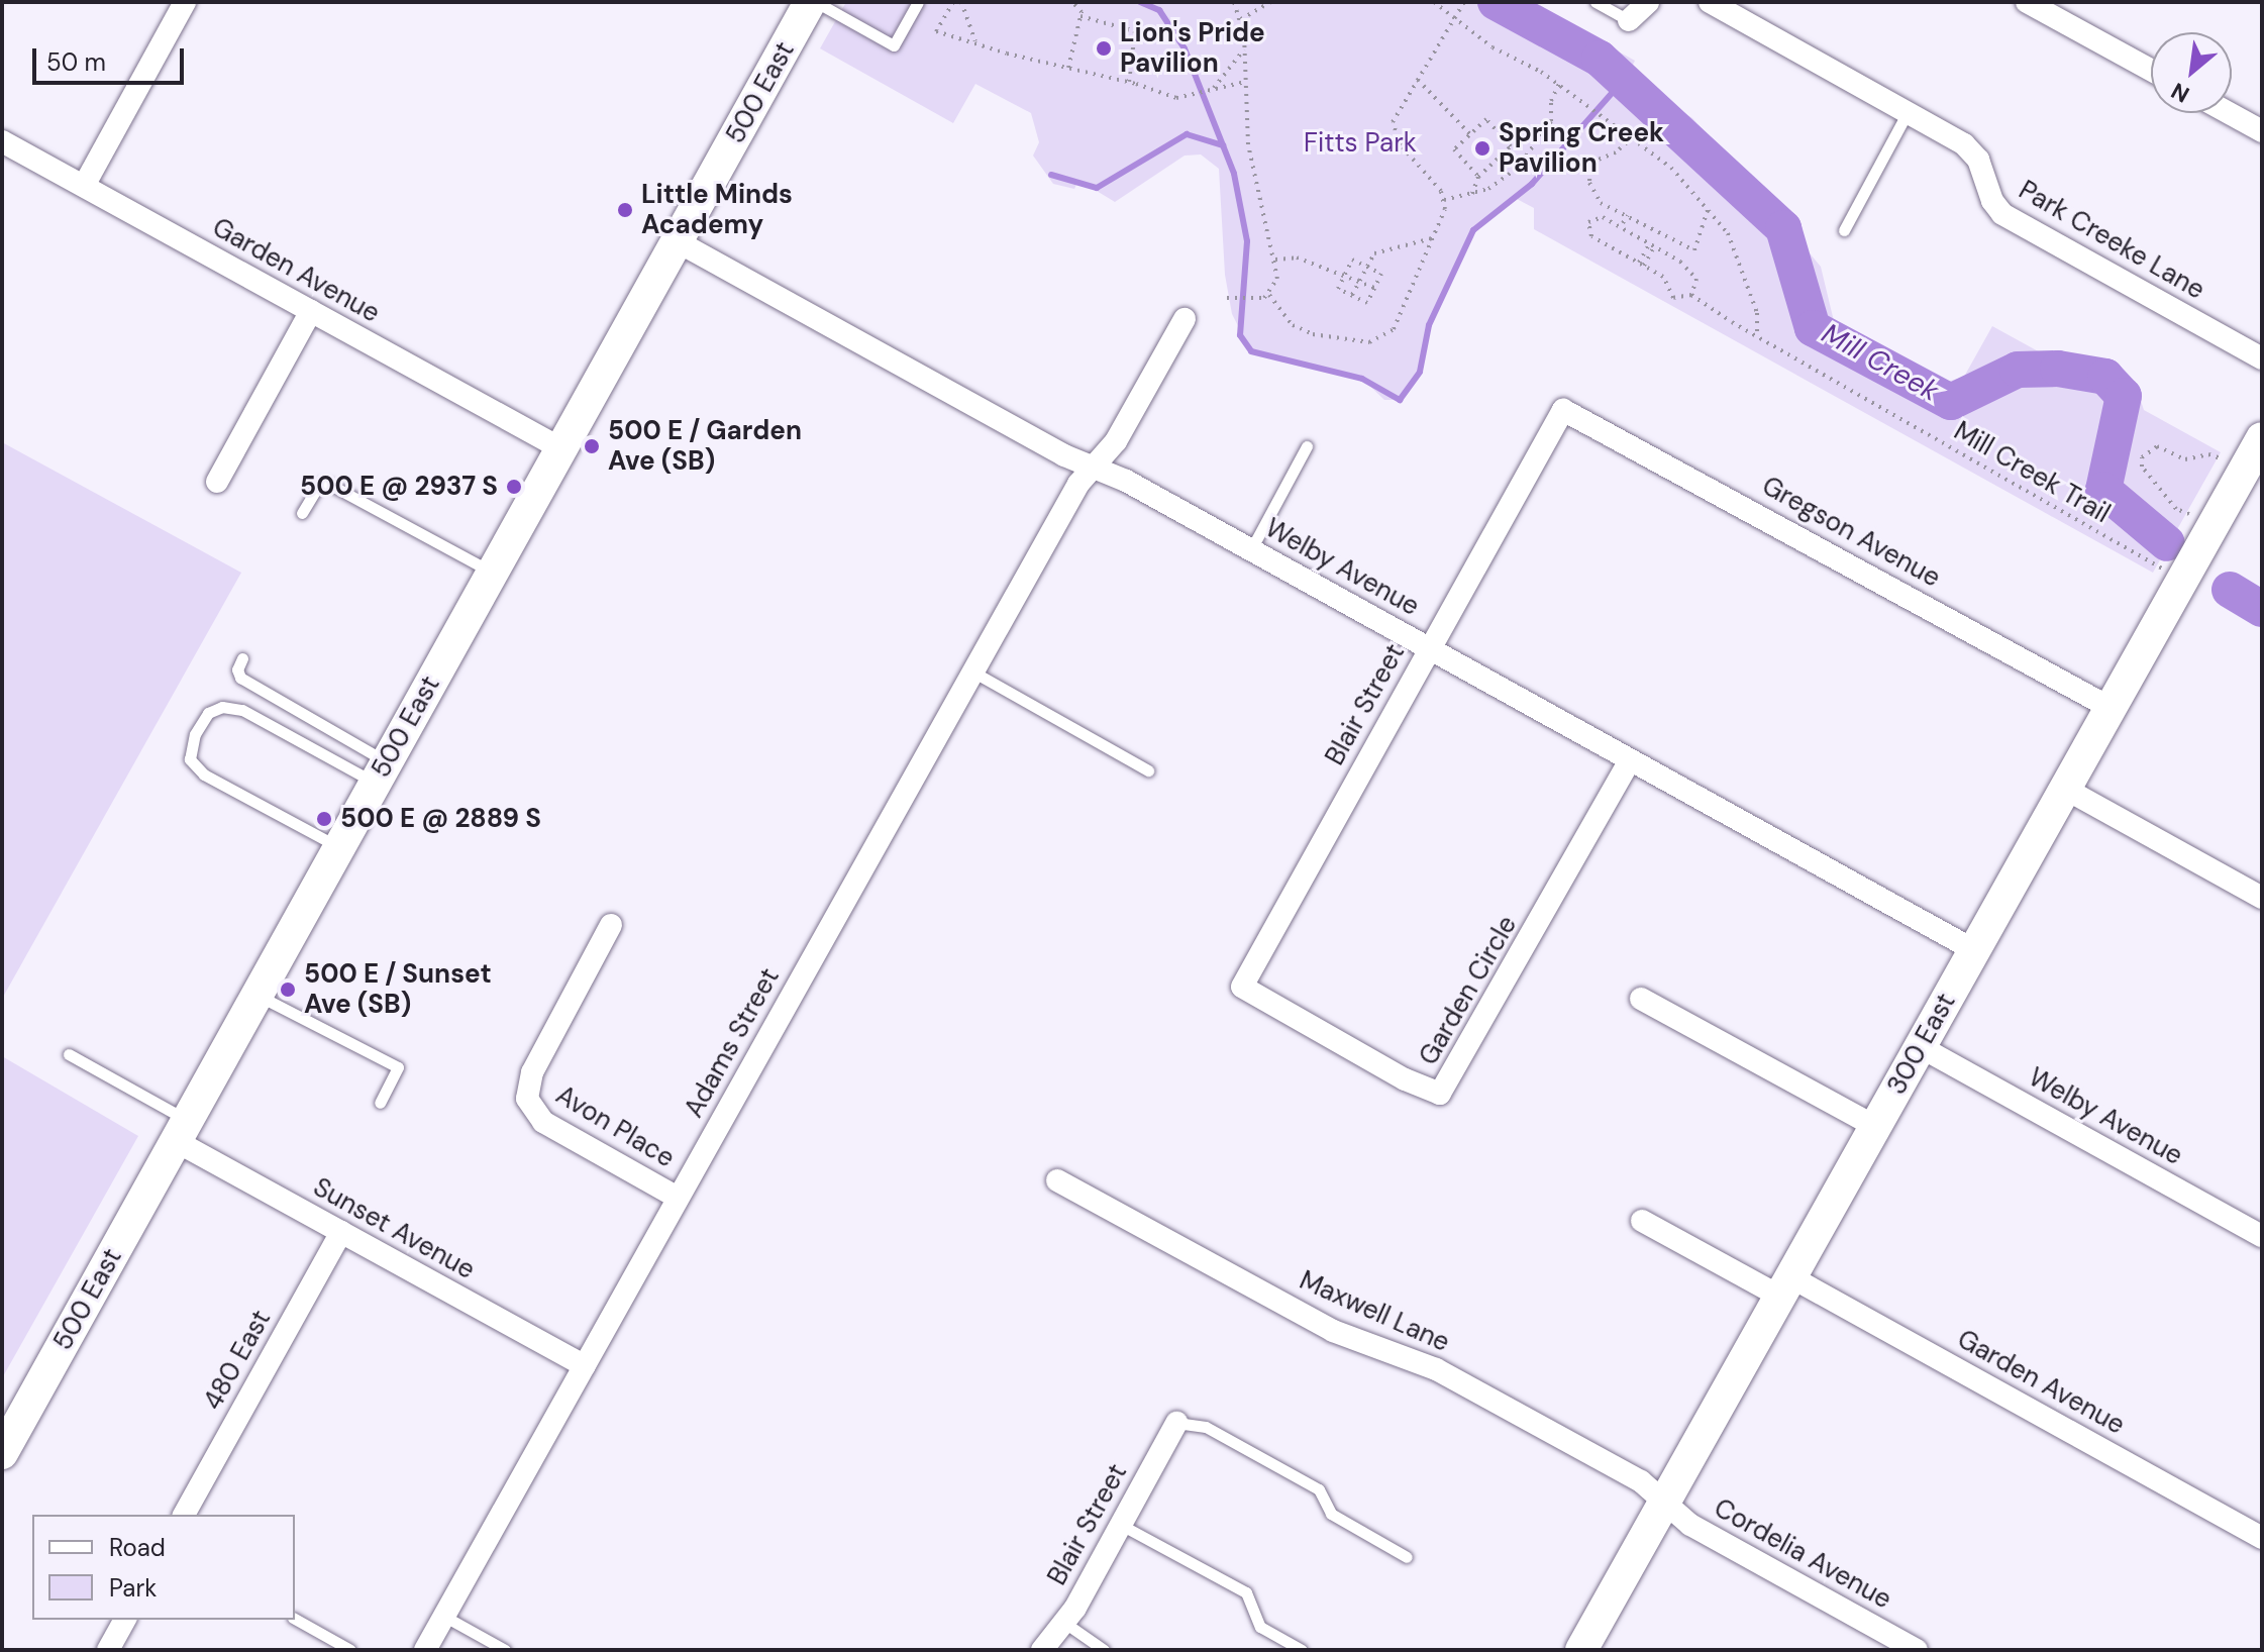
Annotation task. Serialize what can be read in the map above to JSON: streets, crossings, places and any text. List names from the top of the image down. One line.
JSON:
{"streets":{"street":["500 East","Park Creeke Lane","Garden Avenue","Gregson Avenue","Welby Avenue","Blair Street","Garden Circle","Adams Street","300 East","Avon Place","Sunset Avenue","Maxwell Lane","480 East","Cordelia Avenue"],"path":["Mill Creek Trail"]},"crossings":[["500 East","Garden Avenue"],["500 East","Welby Avenue"],["500 East","Sunset Avenue"],["Garden Avenue","300 East"],["Gregson Avenue","Blair Street"],["Gregson Avenue","300 East"],["Welby Avenue","Blair Street"],["Welby Avenue","Garden Circle"],["Welby Avenue","Adams Street"],["Welby Avenue","300 East"],["Blair Street","Garden Circle"],["Adams Street","Avon Place"],["Adams Street","Sunset Avenue"],["300 East","Maxwell Lane"],["300 East","Cordelia Avenue"],["Sunset Avenue","480 East"],["Maxwell Lane","Cordelia Avenue"]],"water":["Mill Creek"],"parks":["Fitts Park"],"places":["Lion's Pride Pavilion","Spring Creek Pavilion","Little Minds Academy","500 E / Garden Ave (SB)","500 E @ 2937 S","500 E @ 2889 S","500 E / Sunset Ave (SB)"],"legend":["Road","Park"],"scale_bar":"50 m","north":"bottom left"}
